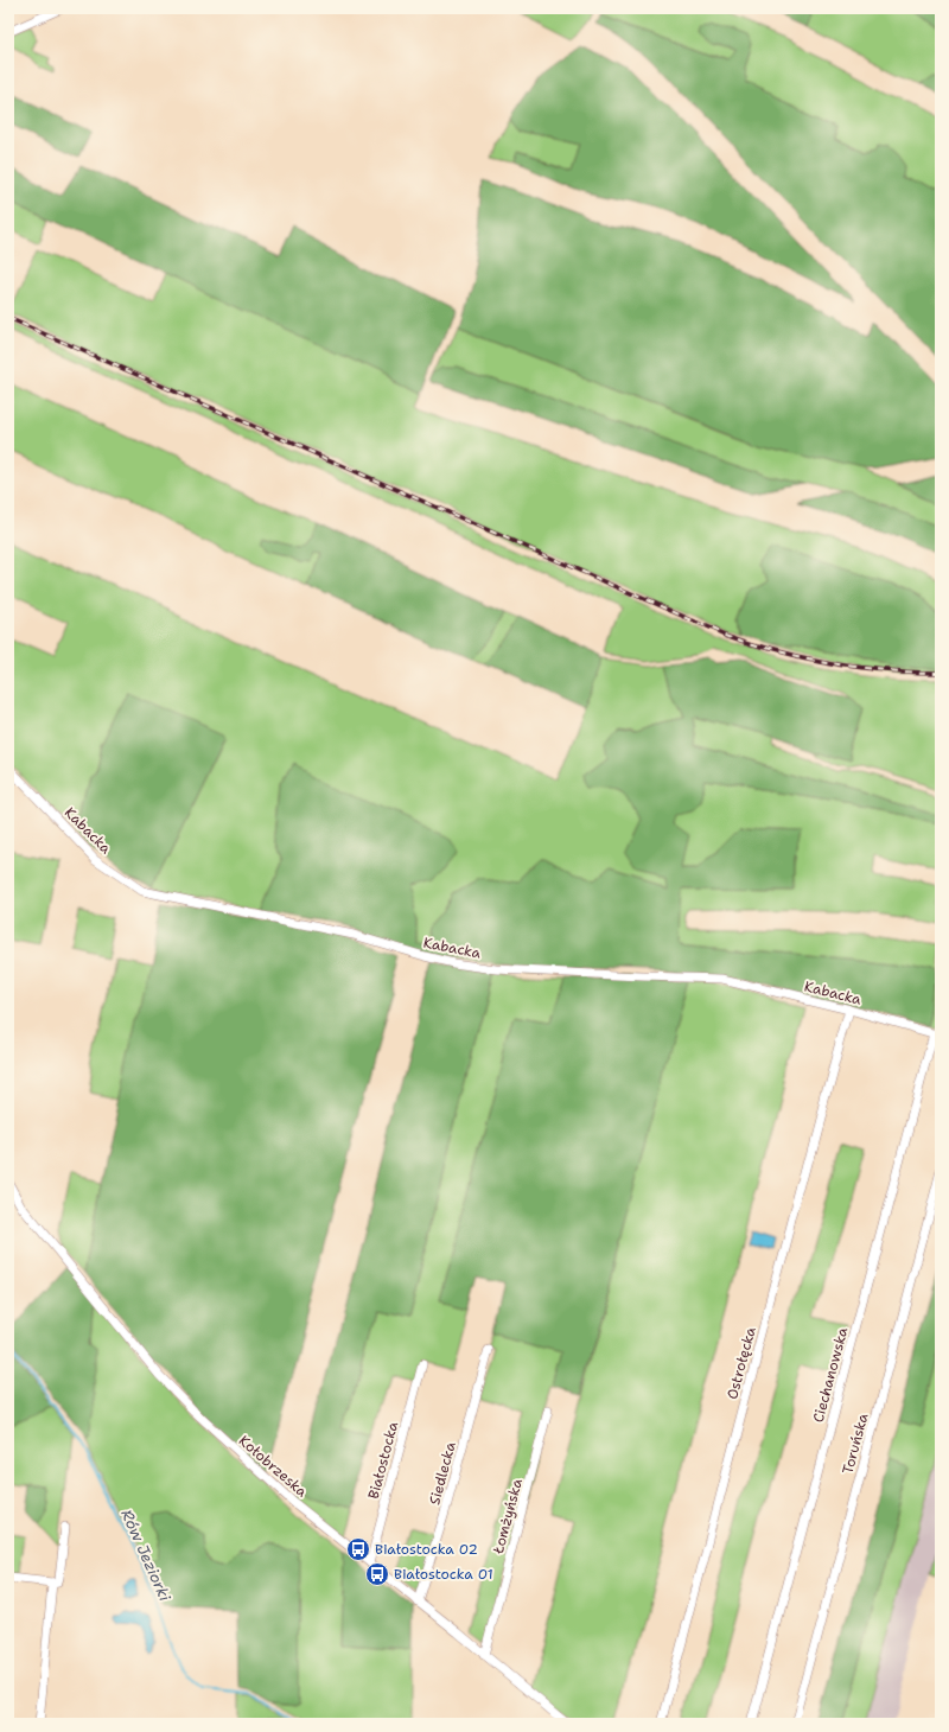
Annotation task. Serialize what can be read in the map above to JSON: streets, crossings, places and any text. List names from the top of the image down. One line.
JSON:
{"streets":{"street":["Kabacka","Ostrołęcka","Ciechanowska","Toruńska","Białostocka","Kołobrzeska","Siedlecka","Łomżyńska"]},"crossings":[["Kabacka","Ostrołęcka"],["Kabacka","Ciechanowska"],["Białostocka","Kołobrzeska"],["Kołobrzeska","Siedlecka"],["Kołobrzeska","Łomżyńska"]],"water":["Rów Jeziorki"],"places":{"bus stop":["Białostocka 02","Białostocka 01"]}}
